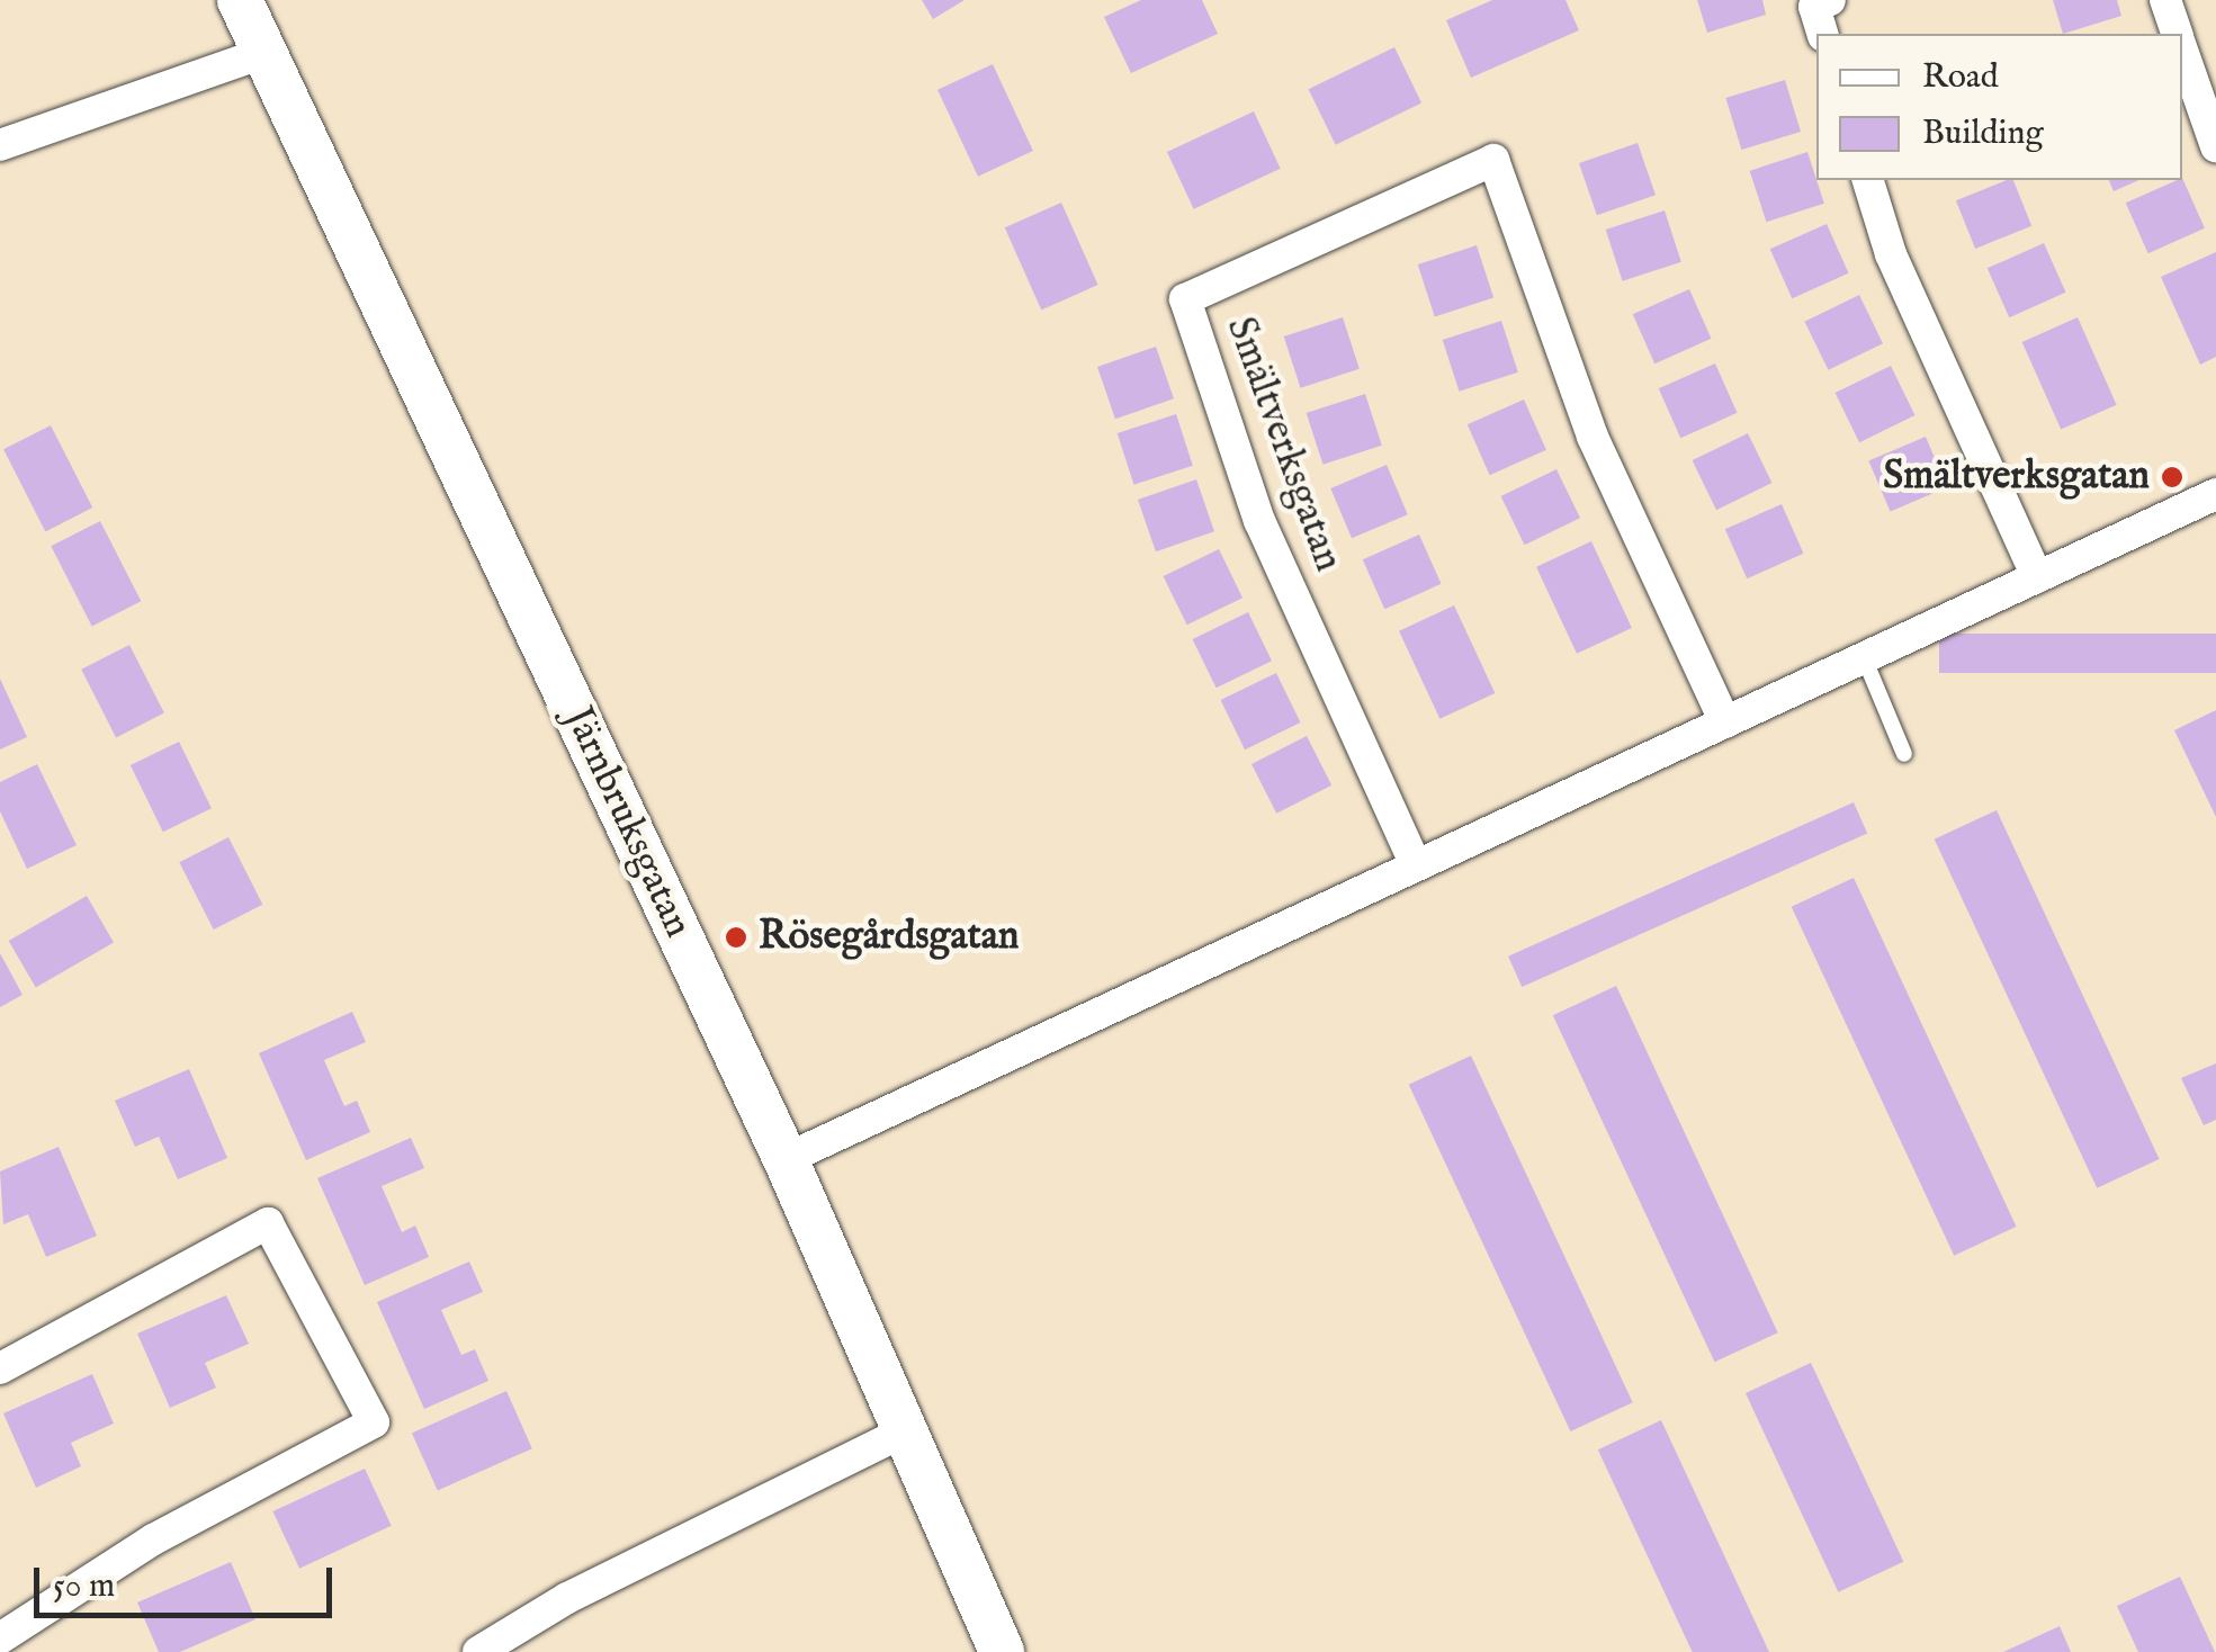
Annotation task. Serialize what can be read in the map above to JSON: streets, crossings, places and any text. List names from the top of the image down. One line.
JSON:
{"streets":{"street":["Smältverksgatan","Järnbruksgatan"]},"places":["Smältverksgatan","Rösegårdsgatan"],"legend":["Road","Building"],"scale_bar":"50 m"}
